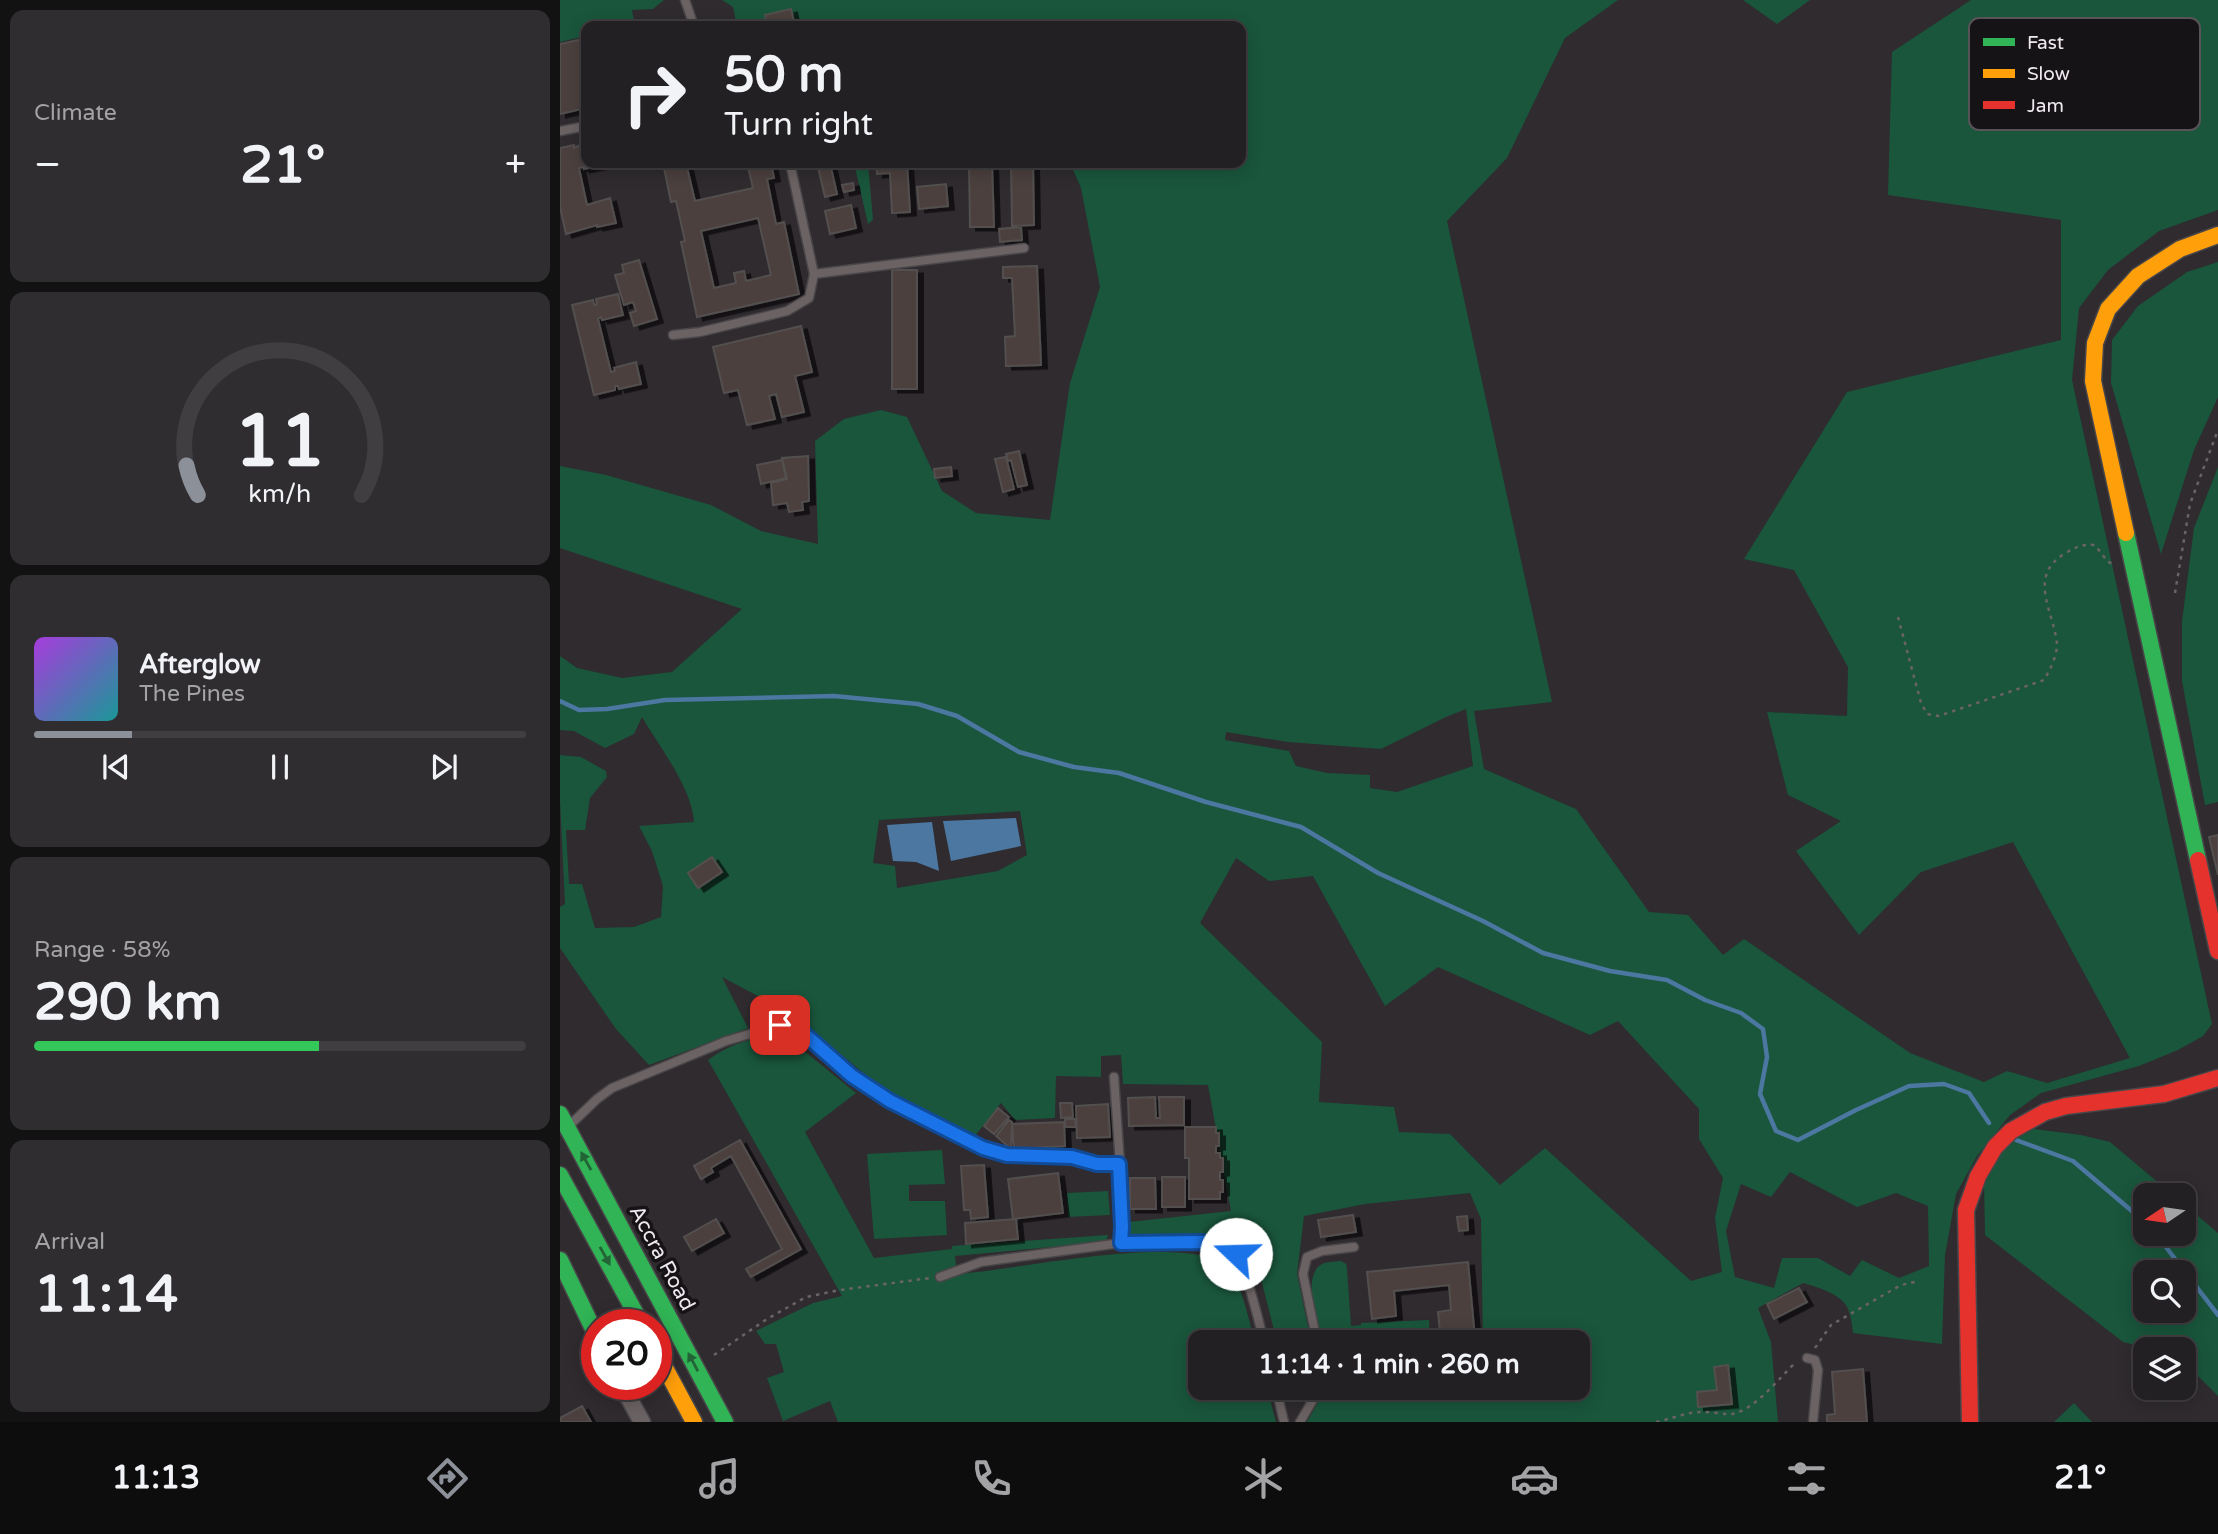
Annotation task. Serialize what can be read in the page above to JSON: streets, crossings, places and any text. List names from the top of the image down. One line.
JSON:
{"streets":{"main road":["Accra Road"]},"legend":["Fast","Slow","Jam"],"north":"left","page":{"tile":["Climate",["Range · 58%","290 km"],["Arrival","11:14"]],"turn":["50 m","Turn right"],"heat":["−","21°","+"],"song":["Afterglow","The Pines"],"limit":"20","trip":"11:14 · 1 min · 260 m","tabs":["11:13","21°"],"gauge":["11","km/h"]}}
